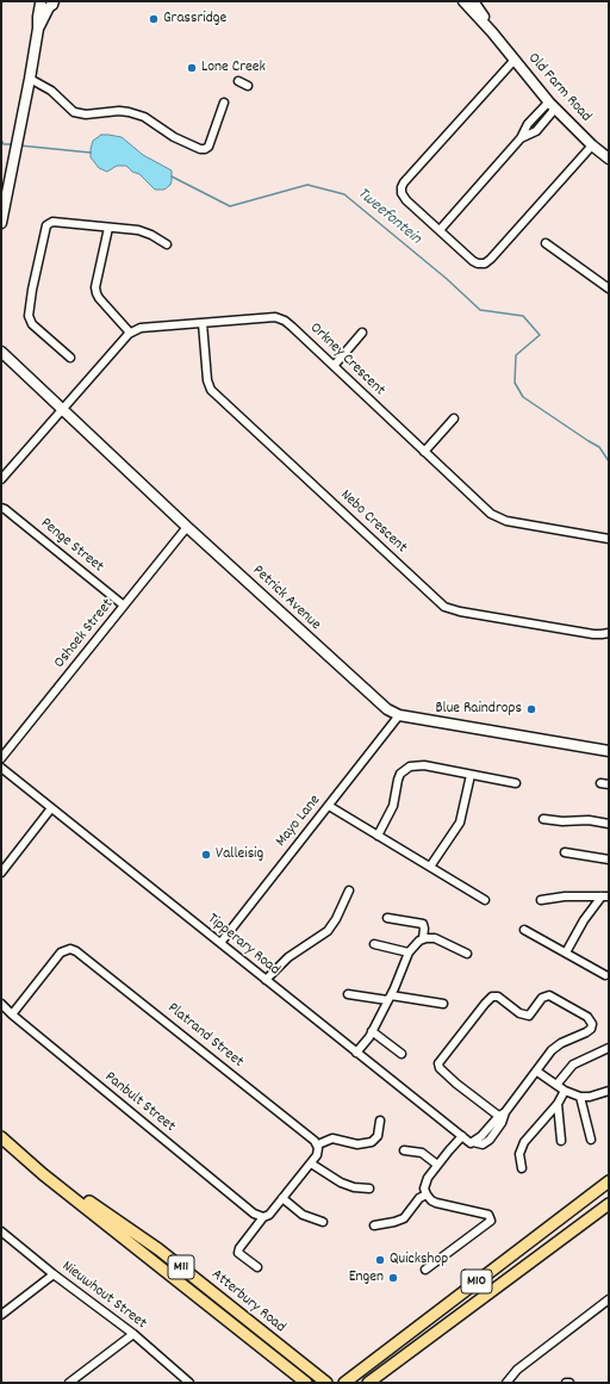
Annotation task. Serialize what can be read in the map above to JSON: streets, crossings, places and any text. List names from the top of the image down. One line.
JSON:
{"streets":{"main road":["M11","M10","Atterbury Road"],"street":["Old Farm Road","Orkney Crescent","Nebo Crescent","Penge Street","Petrick Avenue","Oshoek Street","Mayo Lane","Tipperary Road","Platrand Street","Panbult Street","Nieuwhout Street"]},"crossings":[["Orkney Crescent","Nebo Crescent"],["Penge Street","Oshoek Street"],["Petrick Avenue","Oshoek Street"],["Petrick Avenue","Mayo Lane"],["Mayo Lane","Tipperary Road"],["Platrand Street","Panbult Street"]],"water":["Tweefontein"],"places":["Grassridge","Lone Creek","Blue Raindrops","Valleisig","Quickshop","Engen"]}
